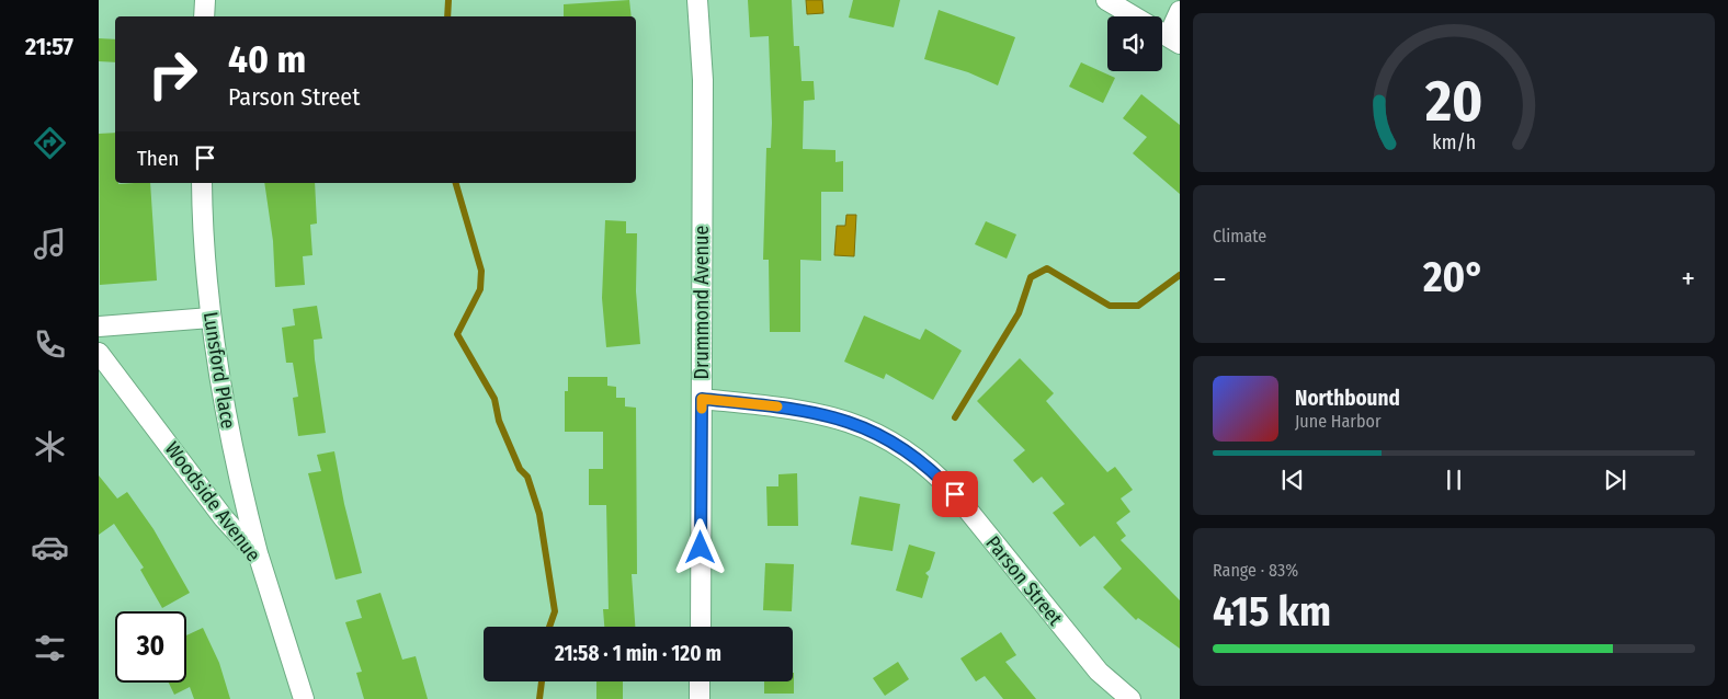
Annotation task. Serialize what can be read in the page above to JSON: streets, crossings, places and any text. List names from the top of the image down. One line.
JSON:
{"streets":{"street":["Drummond Avenue","Lunsford Place","Woodside Avenue","Parson Street"]},"crossings":[["Drummond Avenue","Parson Street"],["Lunsford Place","Woodside Avenue"]],"page":{"tabs":"21:57","turn":["40 m","Parson Street"],"then":"Then","tile":["Climate",["Range · 83%","415 km"]],"heat":["−","20°","+"],"song":["Northbound","June Harbor"],"limit":"30","trip":"21:58 · 1 min · 120 m","gauge":["20","km/h"]}}
